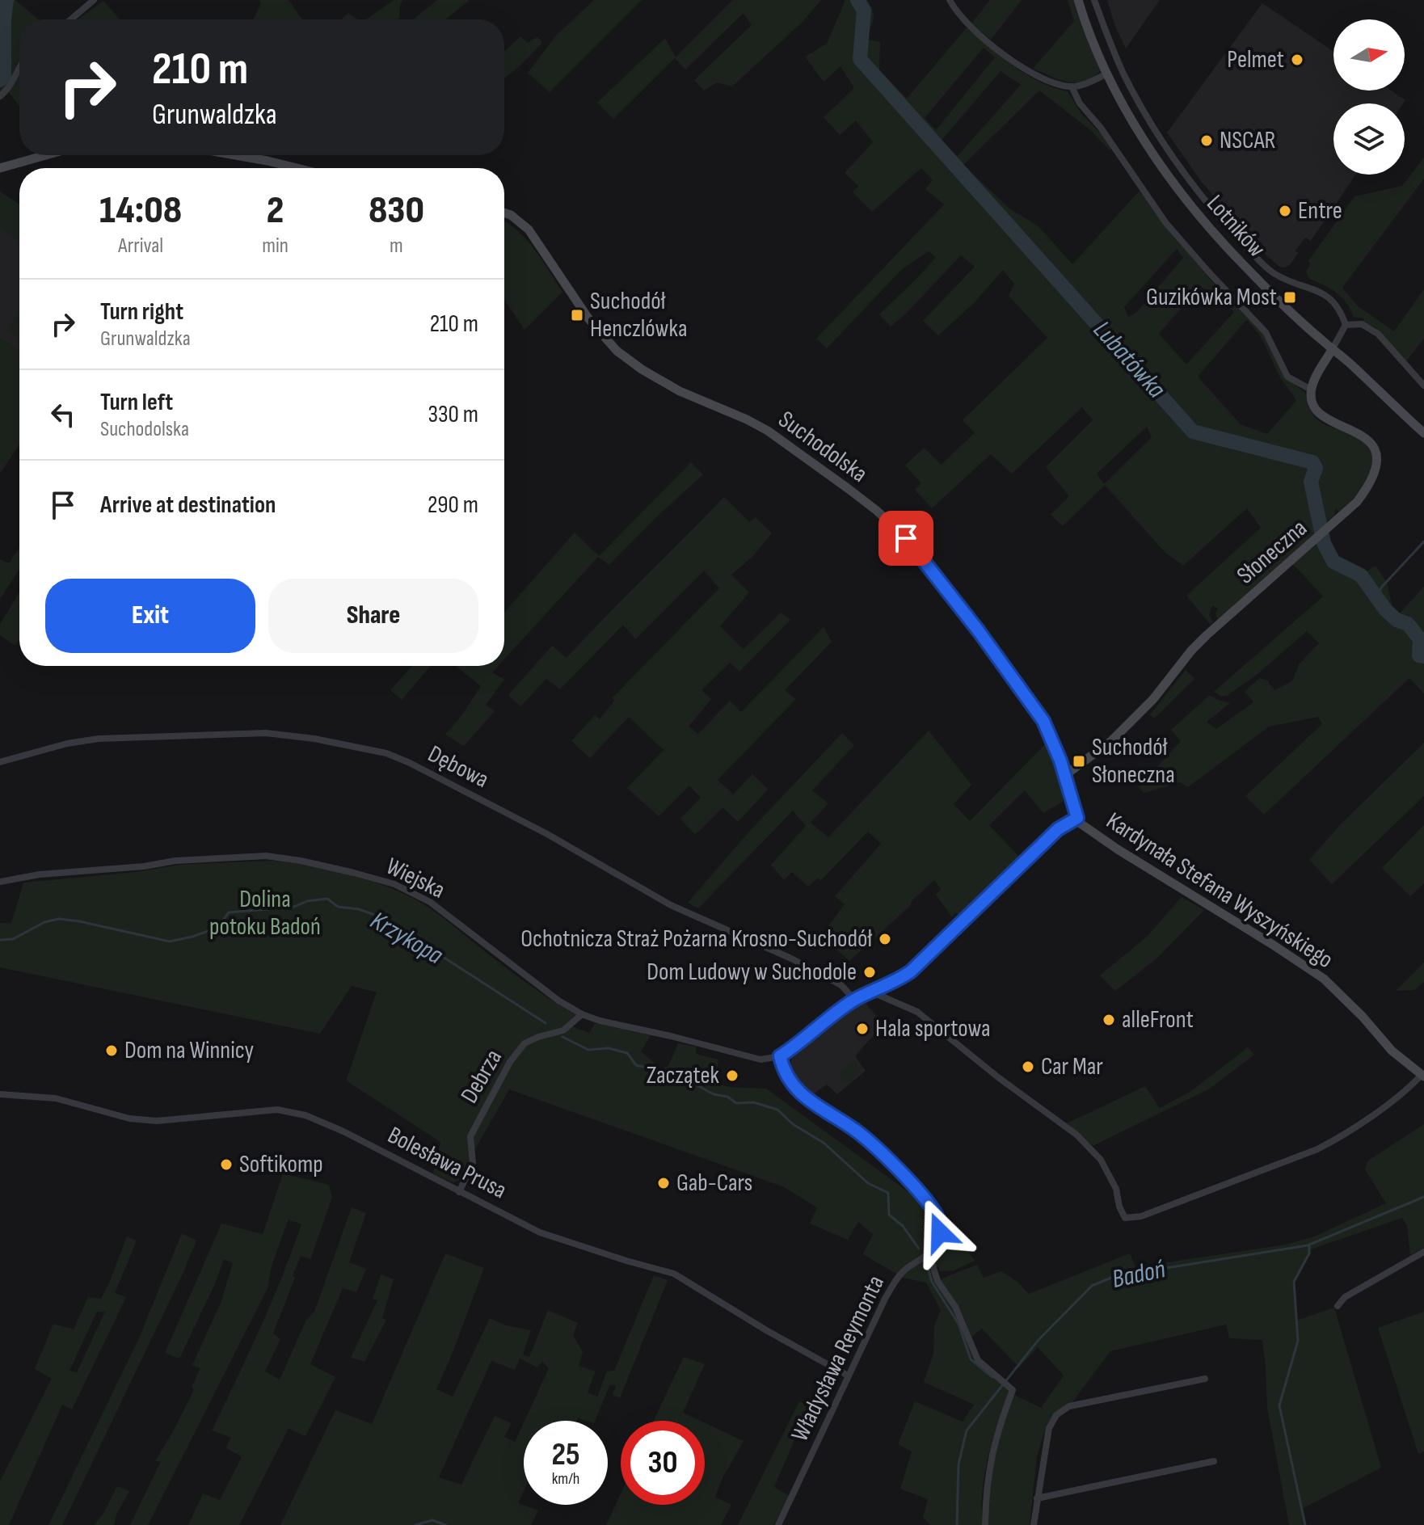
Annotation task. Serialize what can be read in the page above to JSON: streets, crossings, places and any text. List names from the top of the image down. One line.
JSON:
{"streets":{"street":["Lotników","Suchodolska","Słoneczna","Dębowa","Wiejska","Kardynała Stefana Wyszyńskiego","Debrza","Bolesława Prusa","Władysława Reymonta"]},"crossings":[["Suchodolska","Słoneczna"],["Suchodolska","Kardynała Stefana Wyszyńskiego"],["Wiejska","Debrza"],["Debrza","Bolesława Prusa"],["Bolesława Prusa","Władysława Reymonta"]],"water":["Lubatówka","Krzykopa","Badoń"],"parks":["Dolina potoku Badoń"],"places":{"other":["Pelmet","NSCAR","Entre","Ochotnicza Straż Pożarna Krosno-Suchodół","Dom Ludowy w Suchodole","alleFront","Hala sportowa","Dom na Winnicy","Car Mar","Zaczątek","Softikomp","Gab-Cars"],"transit":["Guzikówka Most","Suchodół Henczlówka","Suchodół Słoneczna"]},"north":"right","page":{"turn":["210 m","Grunwaldzka"],"eta":["14:08","Arrival","2","min","830","m"],"list":[{"name":"Turn right","note":"Grunwaldzka","value":"210 m"},{"name":"Turn left","note":"Suchodolska","value":"330 m"},{"name":"Arrive at destination","value":"290 m"}],"buttons":["Exit","Share"],"speed":"25 km/h","limit":"30"}}
